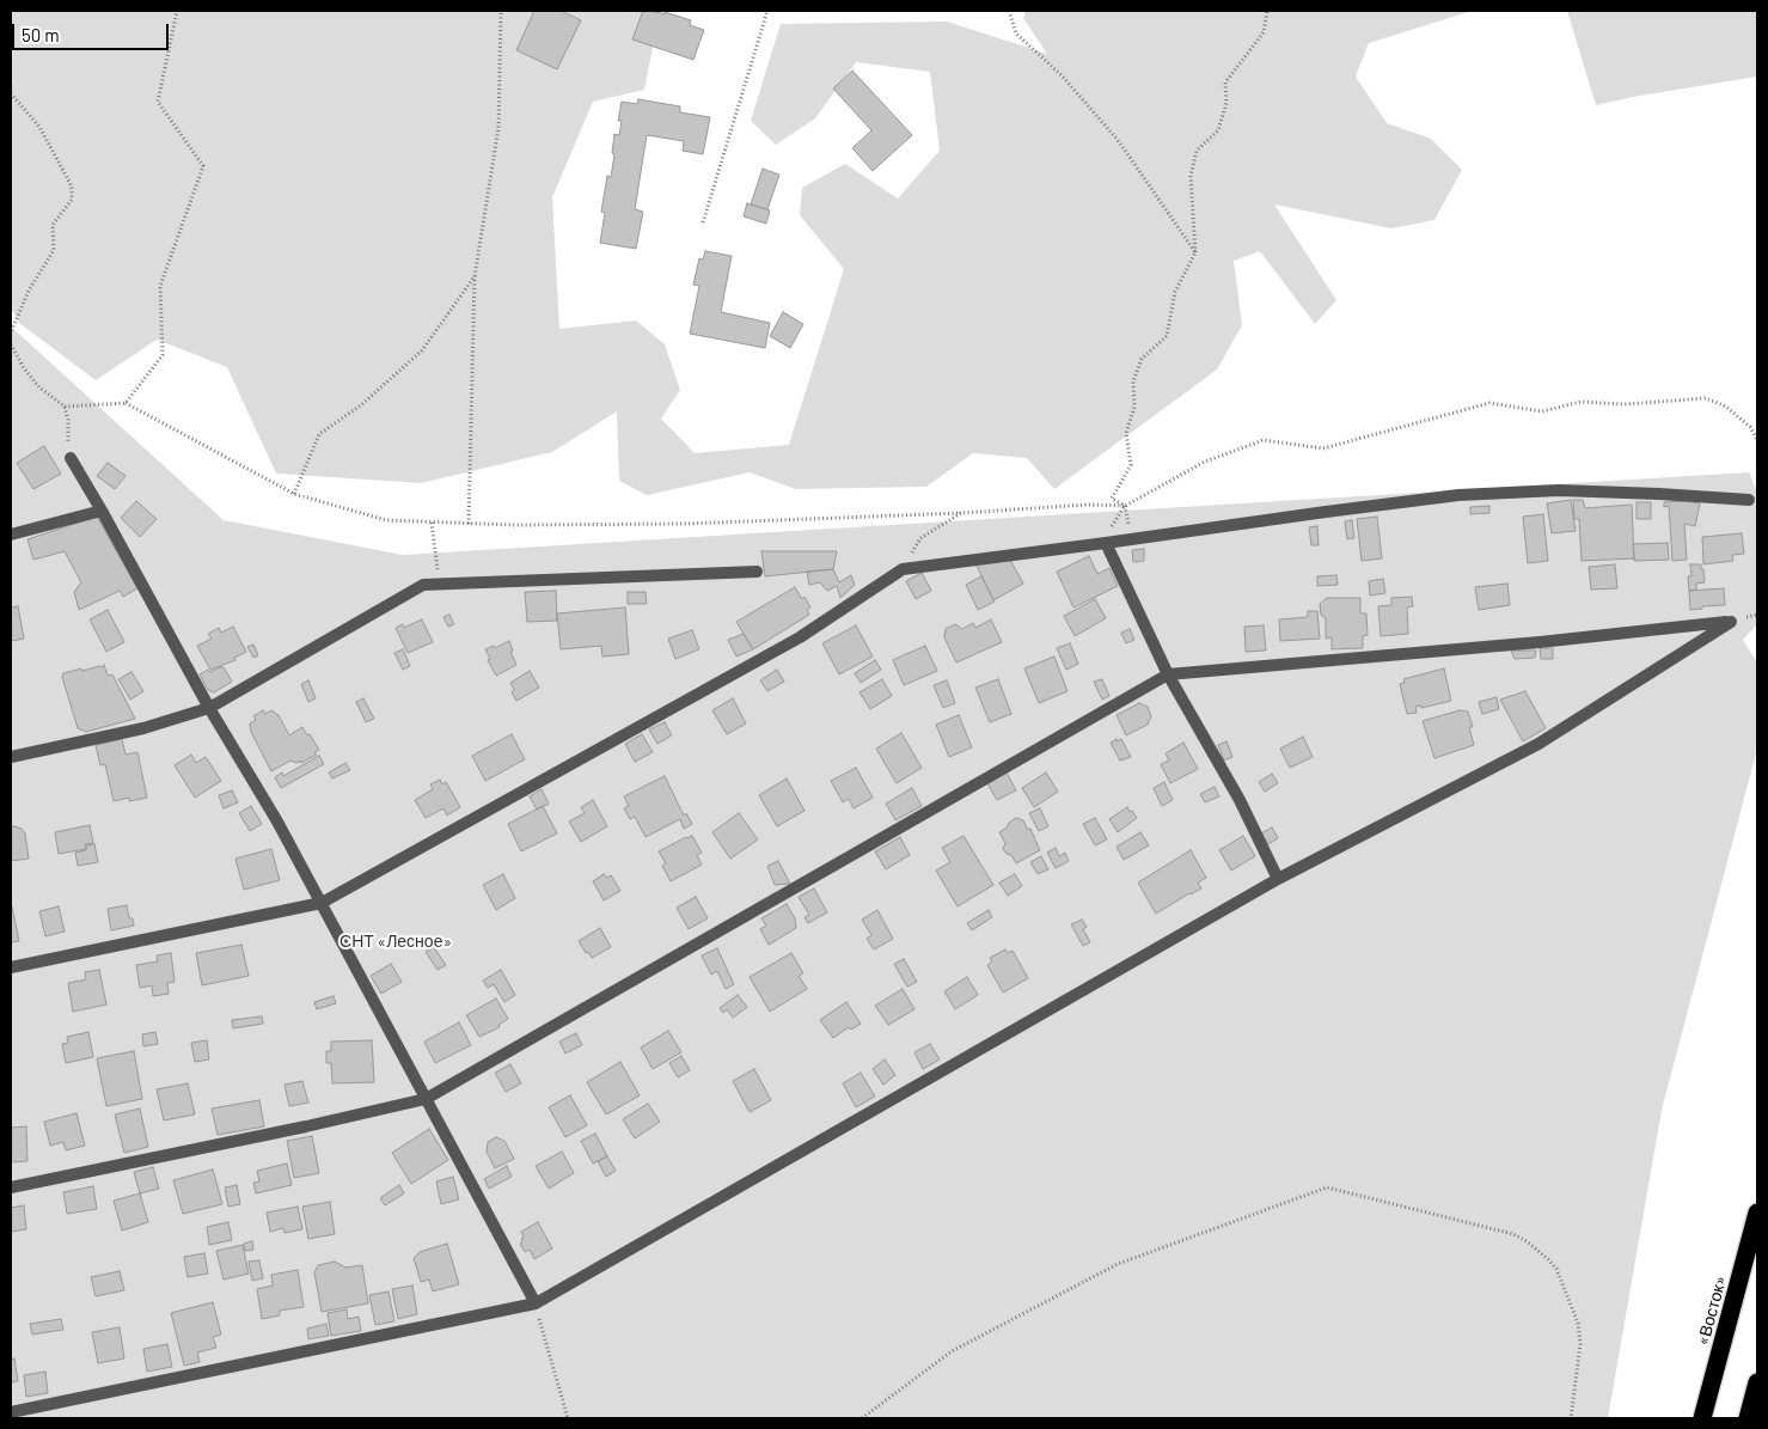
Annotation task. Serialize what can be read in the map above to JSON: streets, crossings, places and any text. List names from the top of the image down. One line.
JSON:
{"streets":{"highway":["«Восток»"]},"parks":["СНТ «Лесное»"],"scale_bar":"50 m"}
